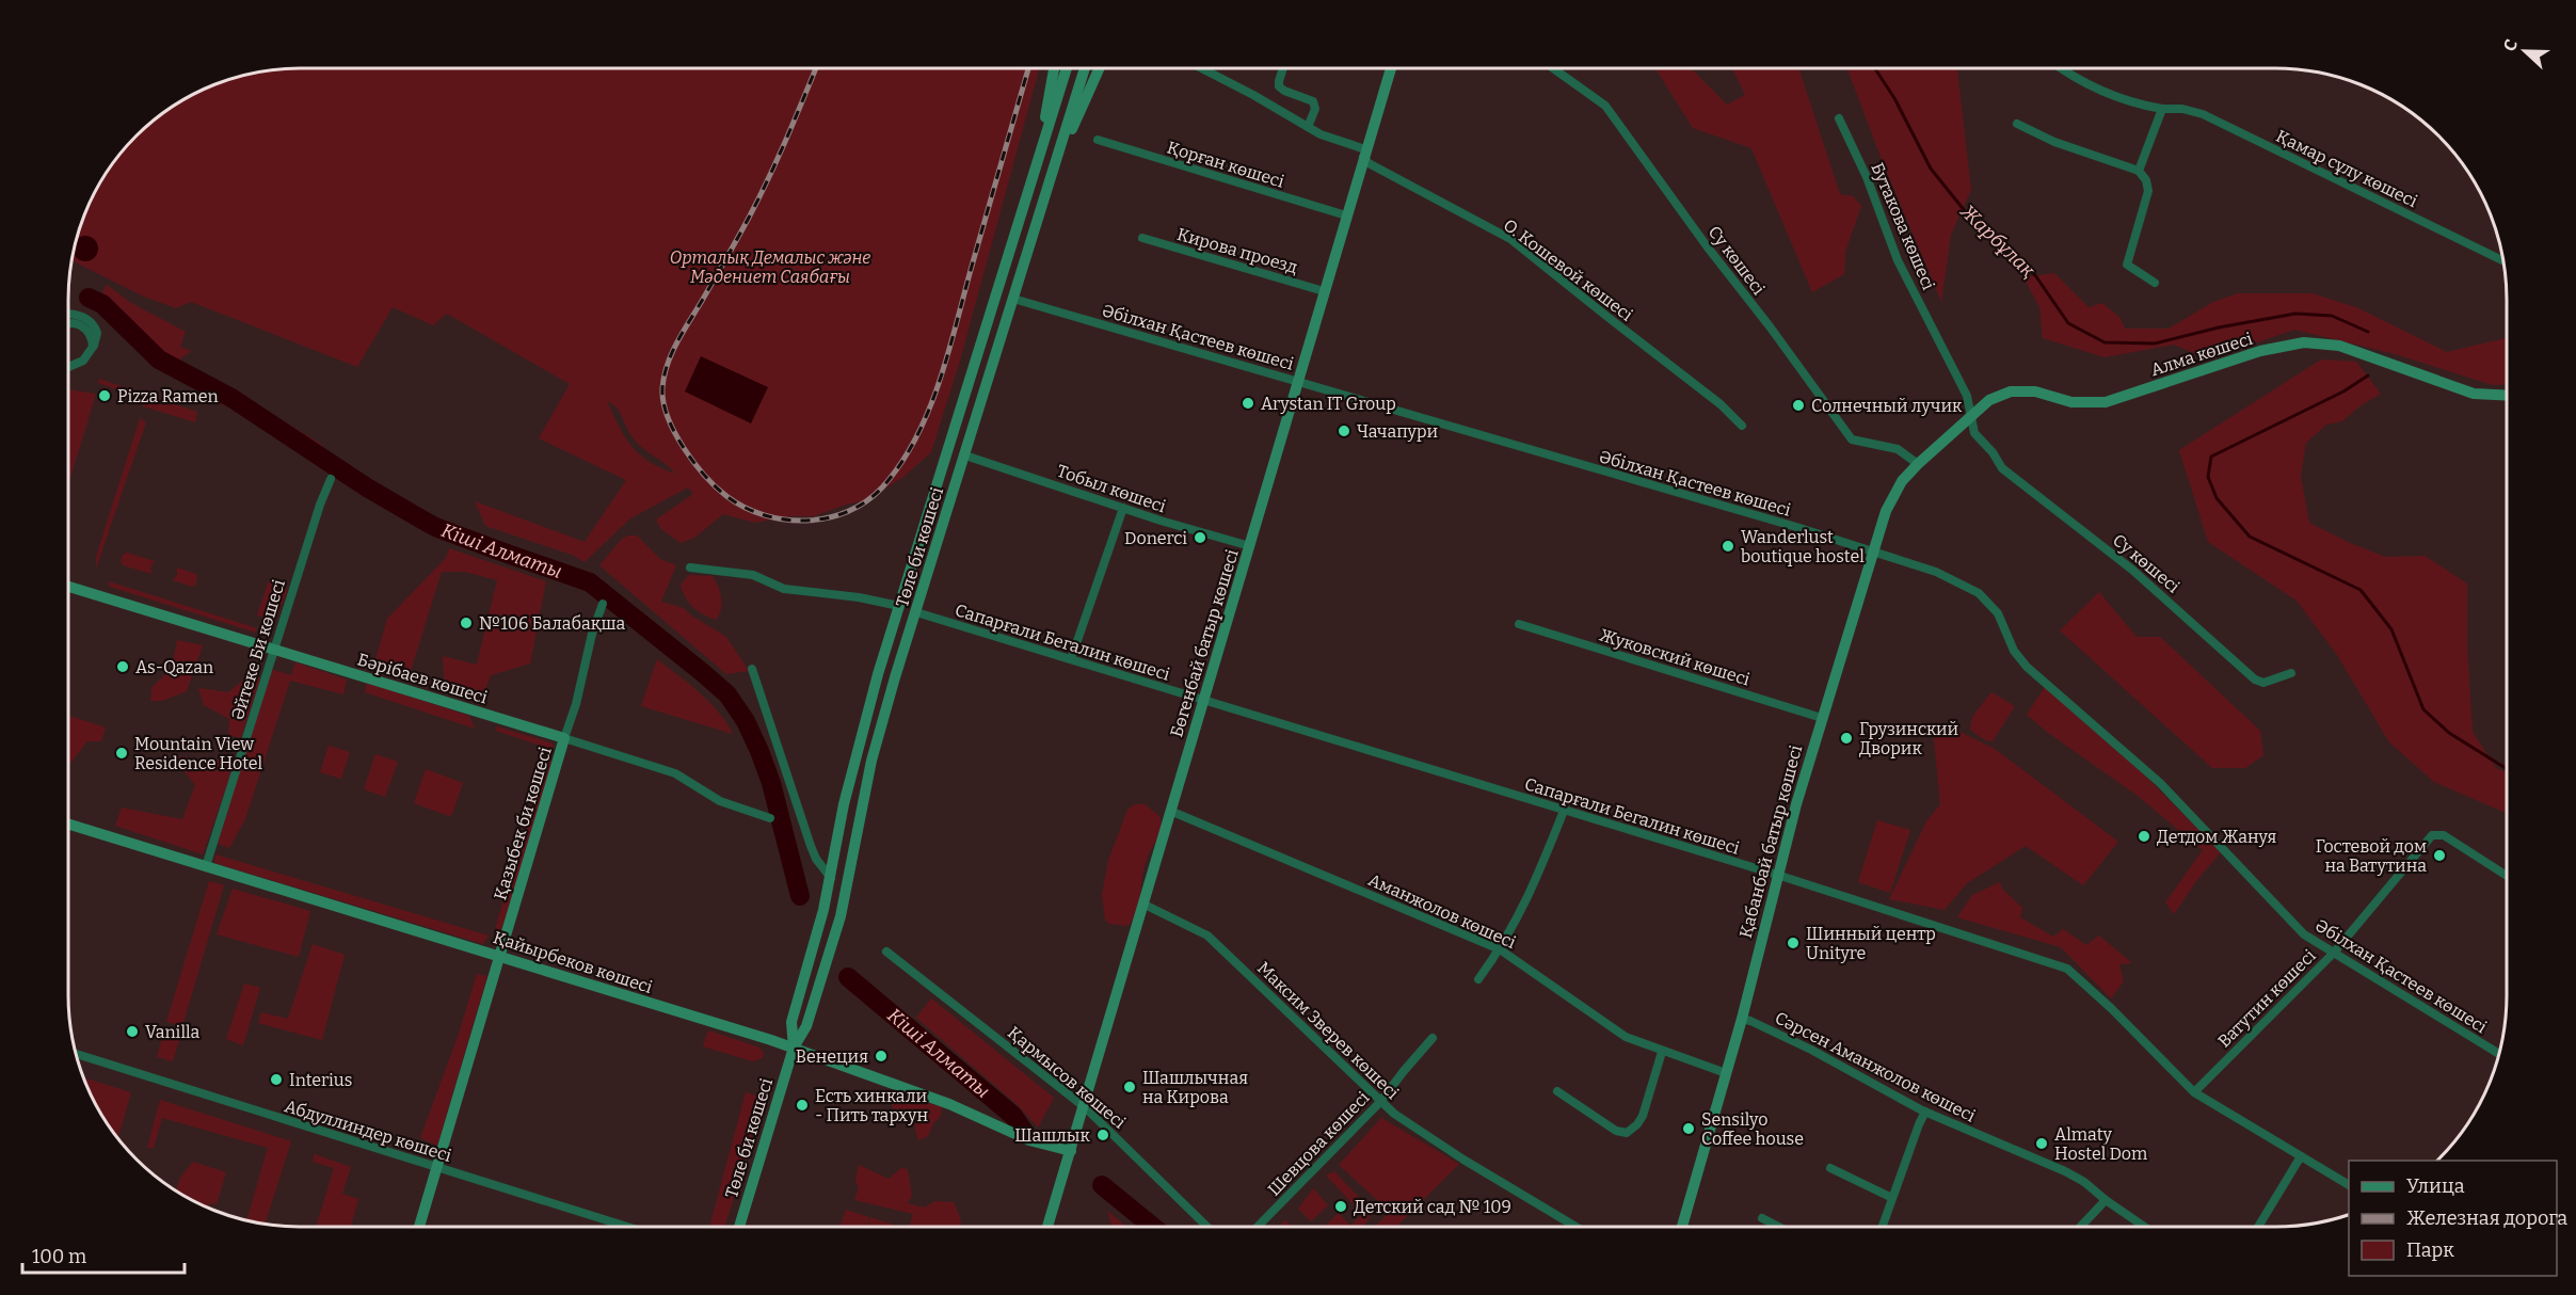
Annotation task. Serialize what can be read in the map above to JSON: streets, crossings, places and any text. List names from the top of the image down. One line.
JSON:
{"streets":{"street":["Қорған көшесі","Қамар сұлу көшесі","Бутакова көшесі","Кирова проезд","Су көшесі","О. Кошевой көшесі","Әбілхан Қастеев көшесі","Алма көшесі","Тобыл көшесі","Төле би көшесі","Сапарғали Бегалин көшесі","Бөгенбай батыр көшесі","Әйтеке Би көшесі","Жуковский көшесі","Бәрібаев көшесі","Қазыбек би көшесі","Қабанбай батыр көшесі","Аманжолов көшесі","Қайырбеков көшесі","Ватутин көшесі","Максим Зверев көшесі","Сәрсен Аманжолов көшесі","Қармысов көшесі","Абдуллиндер көшесі","Шевцова көшесі"]},"crossings":[["Қорған көшесі","Бөгенбай батыр көшесі"],["Бутакова көшесі","Су көшесі"],["Бутакова көшесі","Алма көшесі"],["Кирова проезд","Бөгенбай батыр көшесі"],["Су көшесі","Алма көшесі"],["Су көшесі","Қабанбай батыр көшесі"],["О. Кошевой көшесі","Бөгенбай батыр көшесі"],["Әбілхан Қастеев көшесі","Төле би көшесі"],["Әбілхан Қастеев көшесі","Бөгенбай батыр көшесі"],["Әбілхан Қастеев көшесі","Қабанбай батыр көшесі"],["Әбілхан Қастеев көшесі","Ватутин көшесі"],["Алма көшесі","Қабанбай батыр көшесі"],["Тобыл көшесі","Төле би көшесі"],["Тобыл көшесі","Бөгенбай батыр көшесі"],["Төле би көшесі","Сапарғали Бегалин көшесі"],["Төле би көшесі","Қайырбеков көшесі"],["Сапарғали Бегалин көшесі","Бөгенбай батыр көшесі"],["Сапарғали Бегалин көшесі","Қабанбай батыр көшесі"],["Сапарғали Бегалин көшесі","Ватутин көшесі"],["Бөгенбай батыр көшесі","Аманжолов көшесі"],["Бөгенбай батыр көшесі","Қайырбеков көшесі"],["Бөгенбай батыр көшесі","Максим Зверев көшесі"],["Бөгенбай батыр көшесі","Қармысов көшесі"],["Әйтеке Би көшесі","Бәрібаев көшесі"],["Әйтеке Би көшесі","Қайырбеков көшесі"],["Жуковский көшесі","Қабанбай батыр көшесі"],["Бәрібаев көшесі","Қазыбек би көшесі"],["Қазыбек би көшесі","Қайырбеков көшесі"],["Қазыбек би көшесі","Абдуллиндер көшесі"],["Қабанбай батыр көшесі","Аманжолов көшесі"],["Қабанбай батыр көшесі","Сәрсен Аманжолов көшесі"],["Максим Зверев көшесі","Шевцова көшесі"]],"water":["Жарбұлақ","Кіші Алматы"],"parks":["Орталық Демалыс және Мәдениет Саябағы"],"places":["Pizza Ramen","Arystan IT Group","Солнечный лучик","Чачапури","Donerci","Wanderlust boutique hostel","№106 Балабақша","As-Qazan","Грузинский Дворик","Mountain View Residence Hotel","Детдом Жануя","Гостевой дом на Ватутина","Шинный центр Unityre","Vanilla","Венеция","Interius","Шашлычная на Кирова","Есть хинкали - Пить тархун","Sensilyo Coffee house","Шашлык","Almaty Hostel Dom","Детский сад № 109"],"legend":["Улица","Железная дорога","Парк"],"scale_bar":"100 m","north":"left"}
